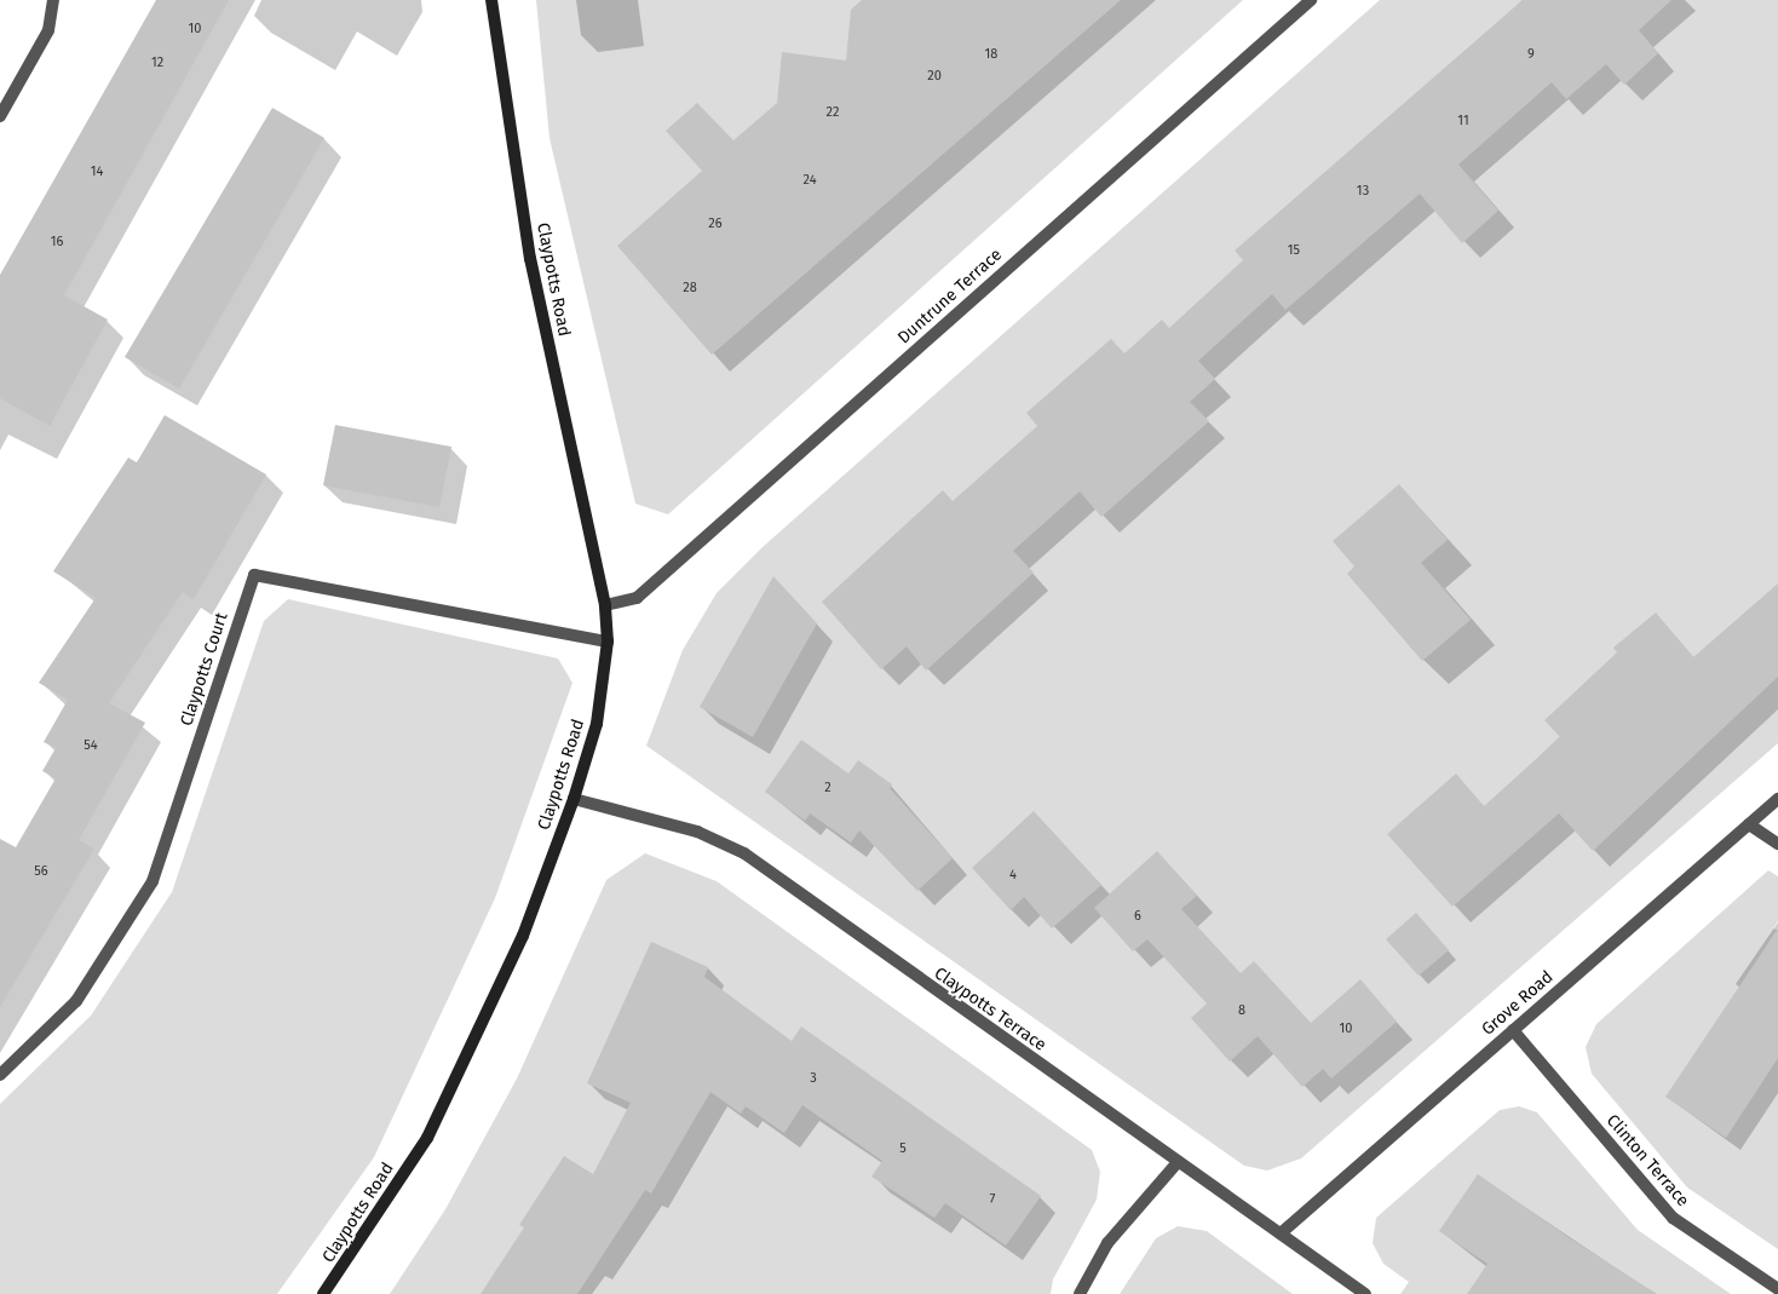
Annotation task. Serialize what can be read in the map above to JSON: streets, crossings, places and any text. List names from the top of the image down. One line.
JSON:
{"streets":{"main road":["Claypotts Road"],"street":["Duntrune Terrace","Claypotts Court","Grove Road","Claypotts Terrace","Clinton Terrace"]},"crossings":[["Claypotts Road","Duntrune Terrace"],["Claypotts Road","Claypotts Court"],["Claypotts Road","Claypotts Terrace"],["Grove Road","Claypotts Terrace"],["Grove Road","Clinton Terrace"]],"house_numbers":["10","18","9","12","20","22","11","14","24","13","26","16","15","28","54","2","56","4","6","8","10","3","5","7"]}
